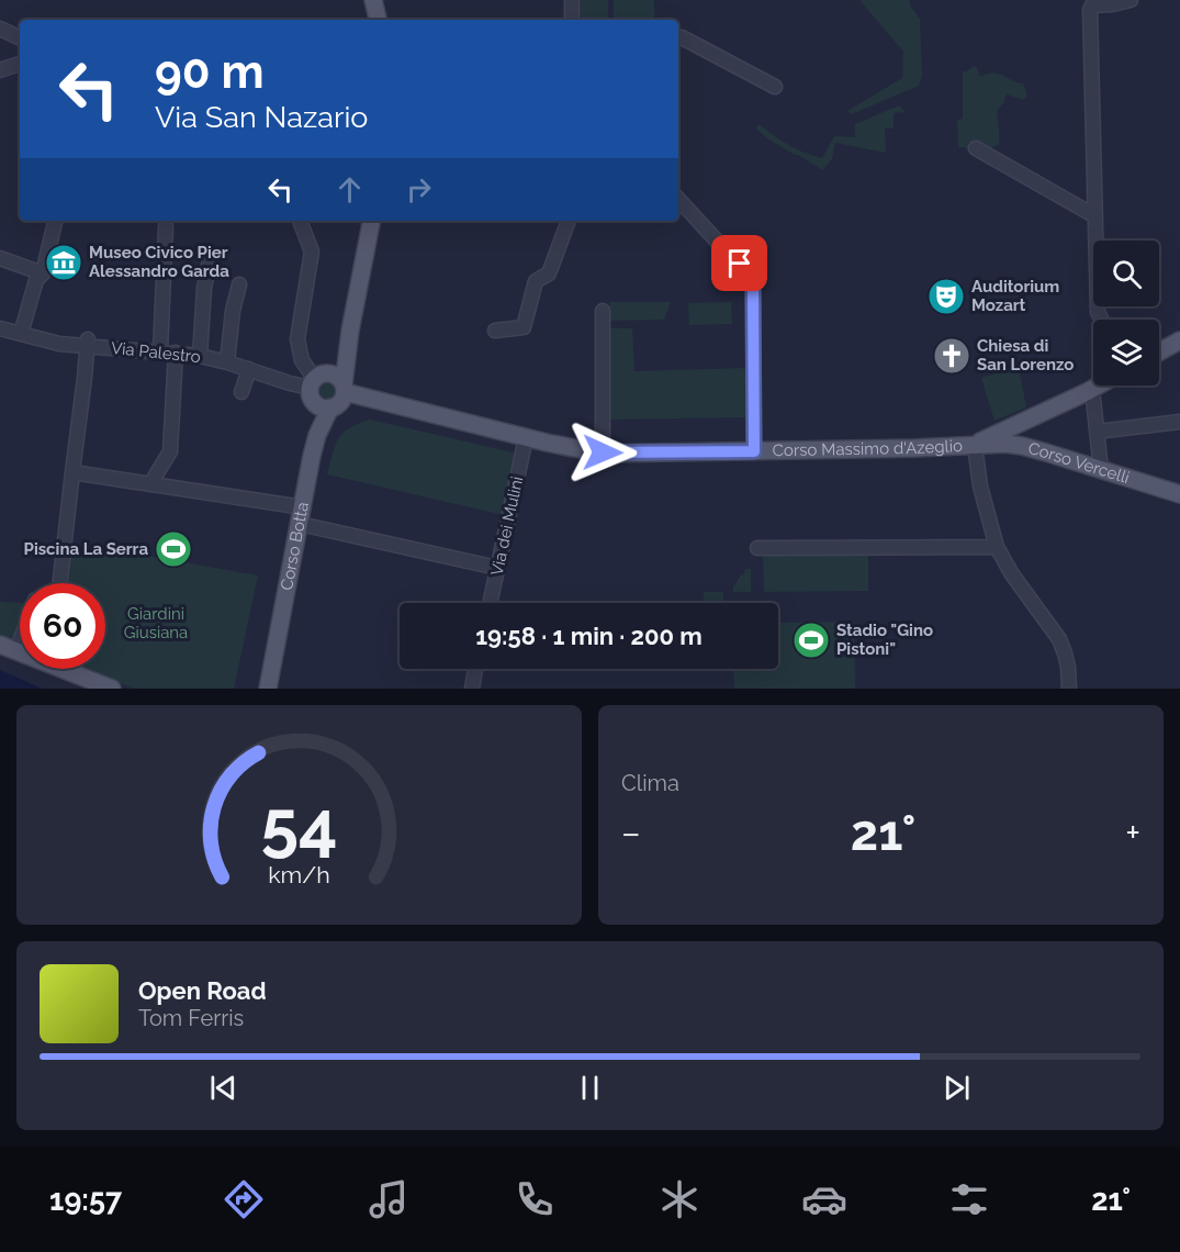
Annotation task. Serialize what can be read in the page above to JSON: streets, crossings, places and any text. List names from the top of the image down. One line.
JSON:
{"streets":{"main road":["Corso Massimo d'Azeglio","Corso Vercelli","Corso Botta"],"street":["Via Palestro","Via dei Mulini"]},"crossings":[["Via Palestro","Corso Massimo d'Azeglio"],["Via Palestro","Corso Botta"],["Corso Massimo d'Azeglio","Corso Vercelli"],["Corso Massimo d'Azeglio","Via dei Mulini"],["Corso Massimo d'Azeglio","Corso Botta"]],"parks":["Giardini Giusiana"],"places":{"museum":["Museo Civico Pier Alessandro Garda"],"theatre":["Auditorium Mozart"],"church":["Chiesa di San Lorenzo"],"sports":["Piscina La Serra","Stadio \"Gino Pistoni\""]},"page":{"turn":["90 m","Via San Nazario"],"limit":"60","trip":"19:58 · 1 min · 200 m","tile":"Clima","heat":["−","21°","+"],"song":["Open Road","Tom Ferris"],"tabs":["19:57","21°"],"gauge":["54","km/h"]}}
